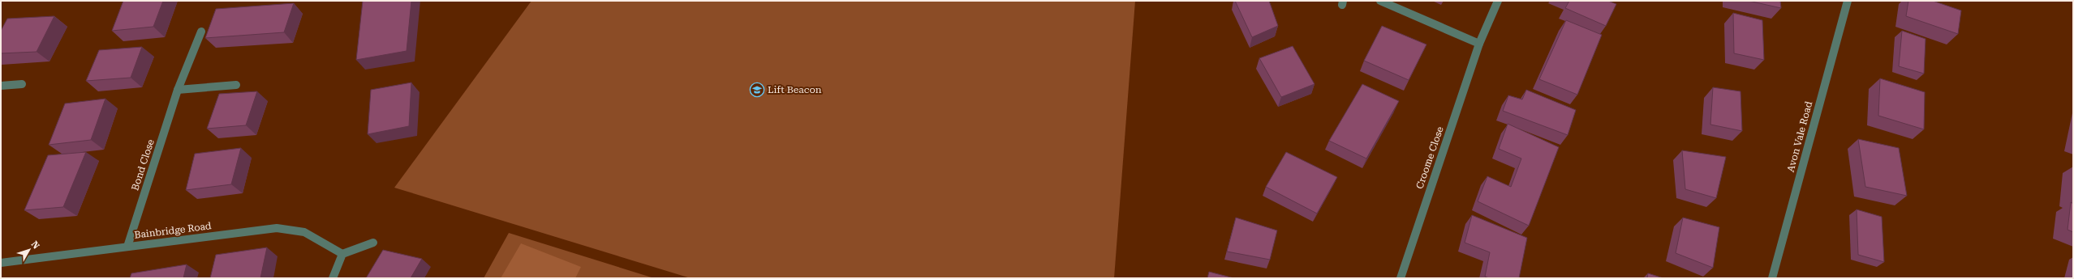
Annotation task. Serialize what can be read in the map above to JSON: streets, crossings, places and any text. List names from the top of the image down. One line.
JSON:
{"streets":{"street":["Avon Vale Road","Croome Close","Bond Close","Bainbridge Road"]},"crossings":[["Bond Close","Bainbridge Road"]],"places":{"school or university":["Lift Beacon"]},"north":"top right"}
